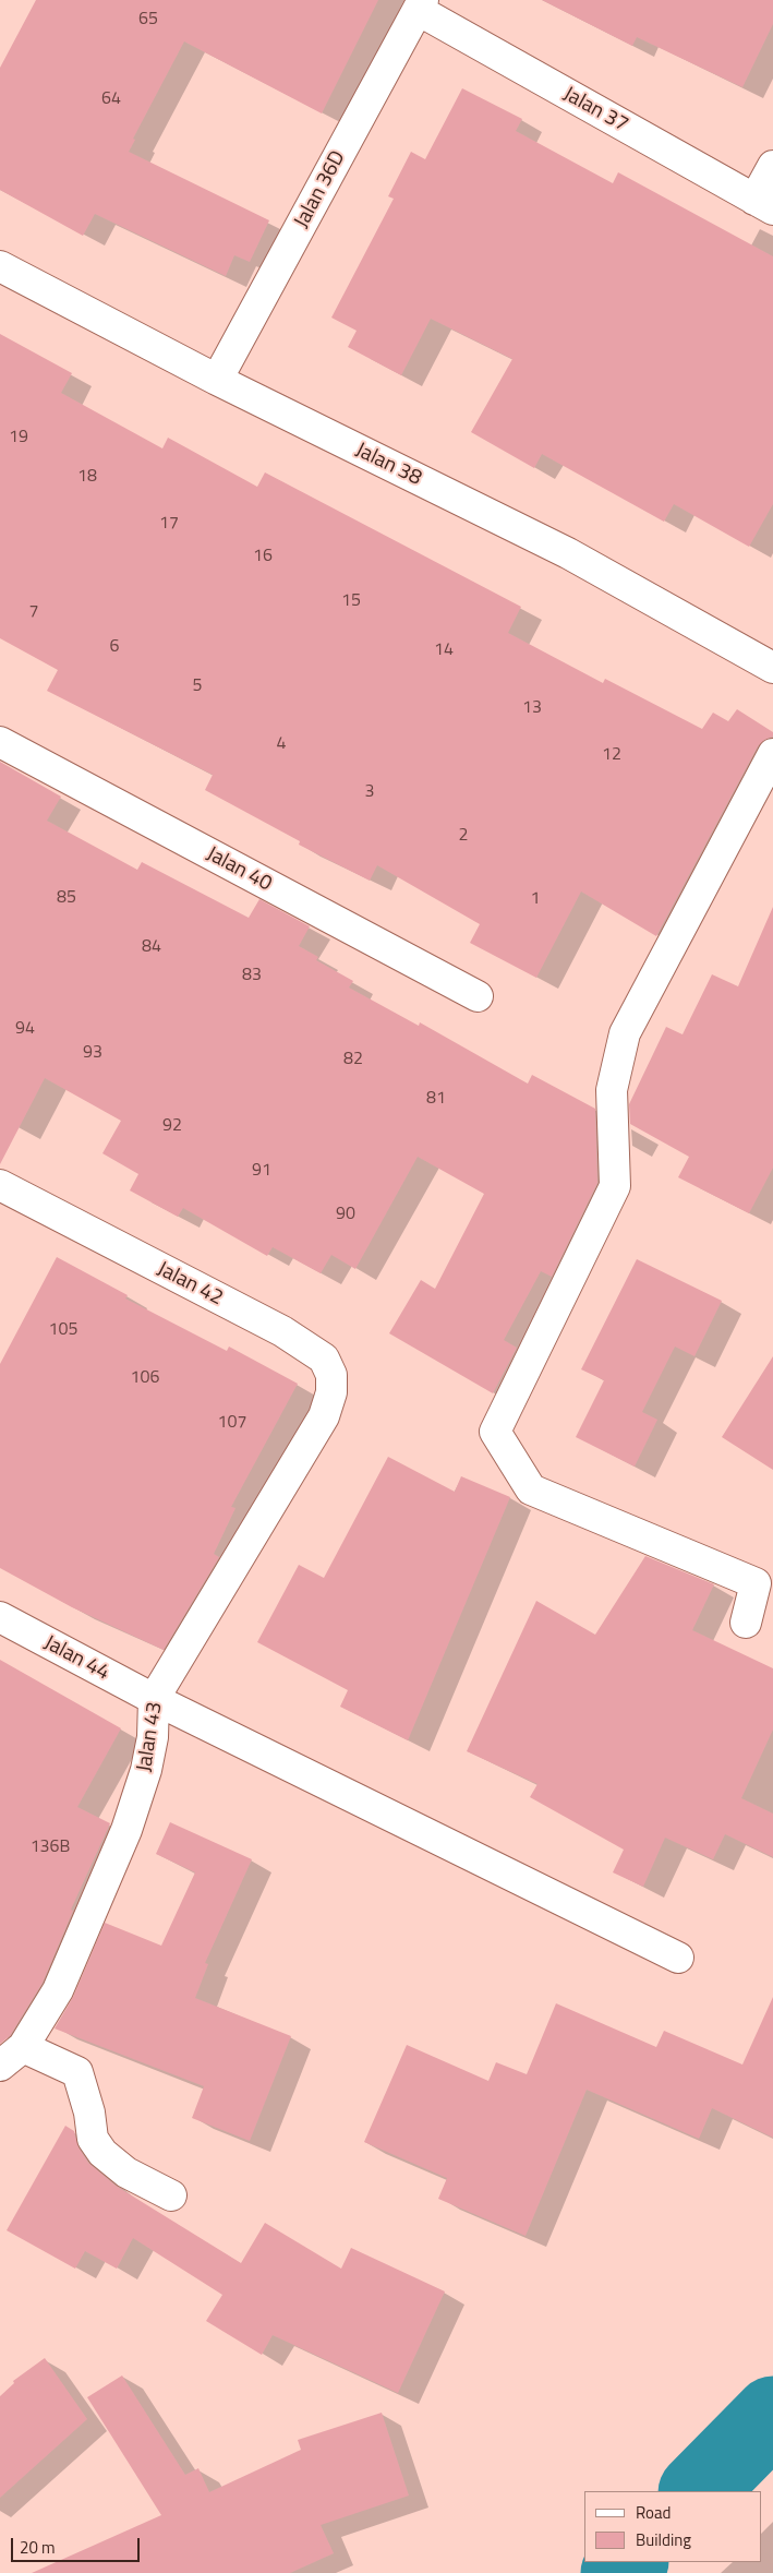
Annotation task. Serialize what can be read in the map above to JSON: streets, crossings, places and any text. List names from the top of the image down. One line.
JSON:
{"streets":{"street":["Jalan 37","Jalan 36D","Jalan 38","Jalan 40","Jalan 42","Jalan 44","Jalan 43"]},"crossings":[["Jalan 37","Jalan 36D"],["Jalan 36D","Jalan 38"],["Jalan 42","Jalan 43"],["Jalan 44","Jalan 43"]],"house_numbers":["65","64","19","18","17","16","15","7","6","14","5","13","4","12","3","2","85","1","84","83","94","93","82","81","92","91","90","105","106","107","136B"],"legend":["Road","Building"],"scale_bar":"20 m"}
